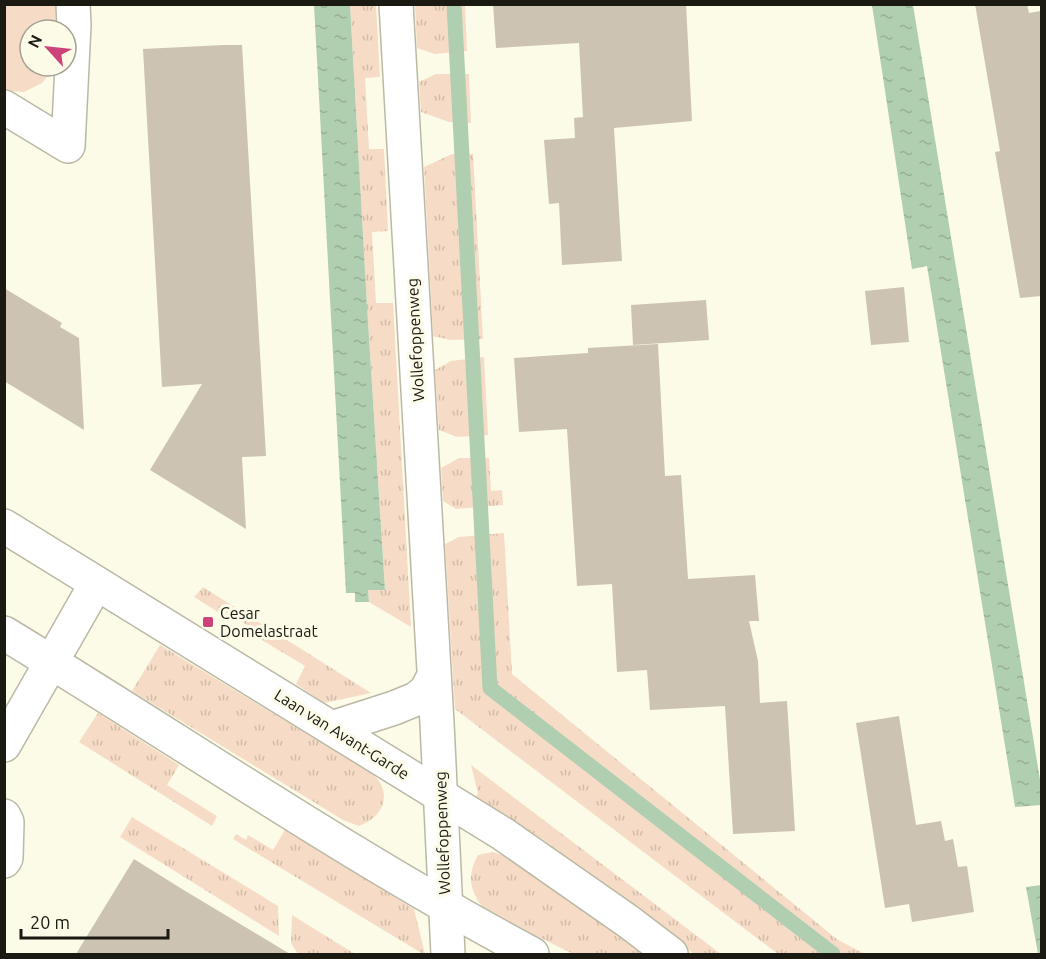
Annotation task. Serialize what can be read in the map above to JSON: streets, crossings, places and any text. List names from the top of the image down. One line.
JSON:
{"streets":{"street":["Wollefoppenweg","Laan van Avant-Garde"]},"crossings":[["Wollefoppenweg","Laan van Avant-Garde"]],"places":{"transit":["Cesar Domelastraat"]},"scale_bar":"20 m","north":"top left"}
